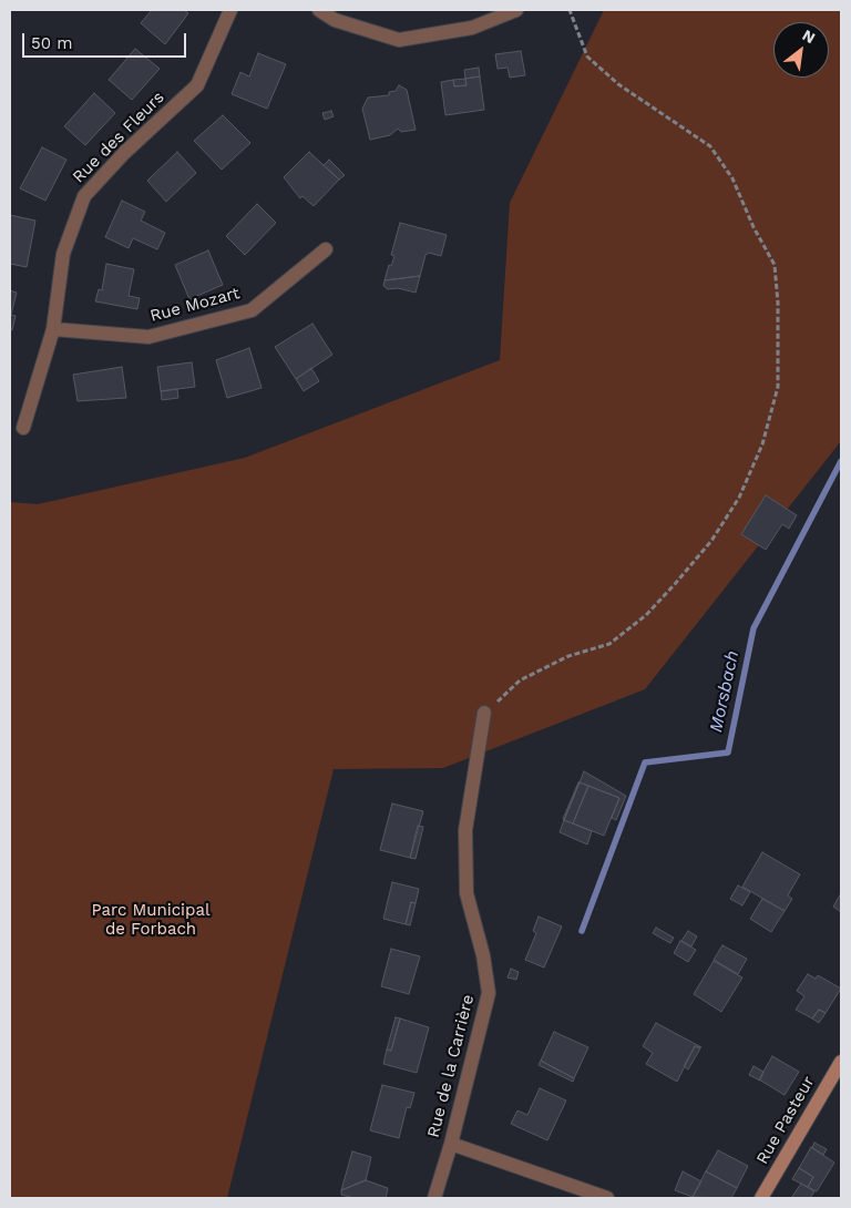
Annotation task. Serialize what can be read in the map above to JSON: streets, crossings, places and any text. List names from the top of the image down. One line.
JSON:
{"streets":{"main road":["Rue Pasteur"],"street":["Rue des Fleurs","Rue Mozart","Rue de la Carrière"]},"crossings":[["Rue des Fleurs","Rue Mozart"]],"water":["Morsbach"],"parks":["Parc Municipal de Forbach"],"scale_bar":"50 m","north":"top right"}
